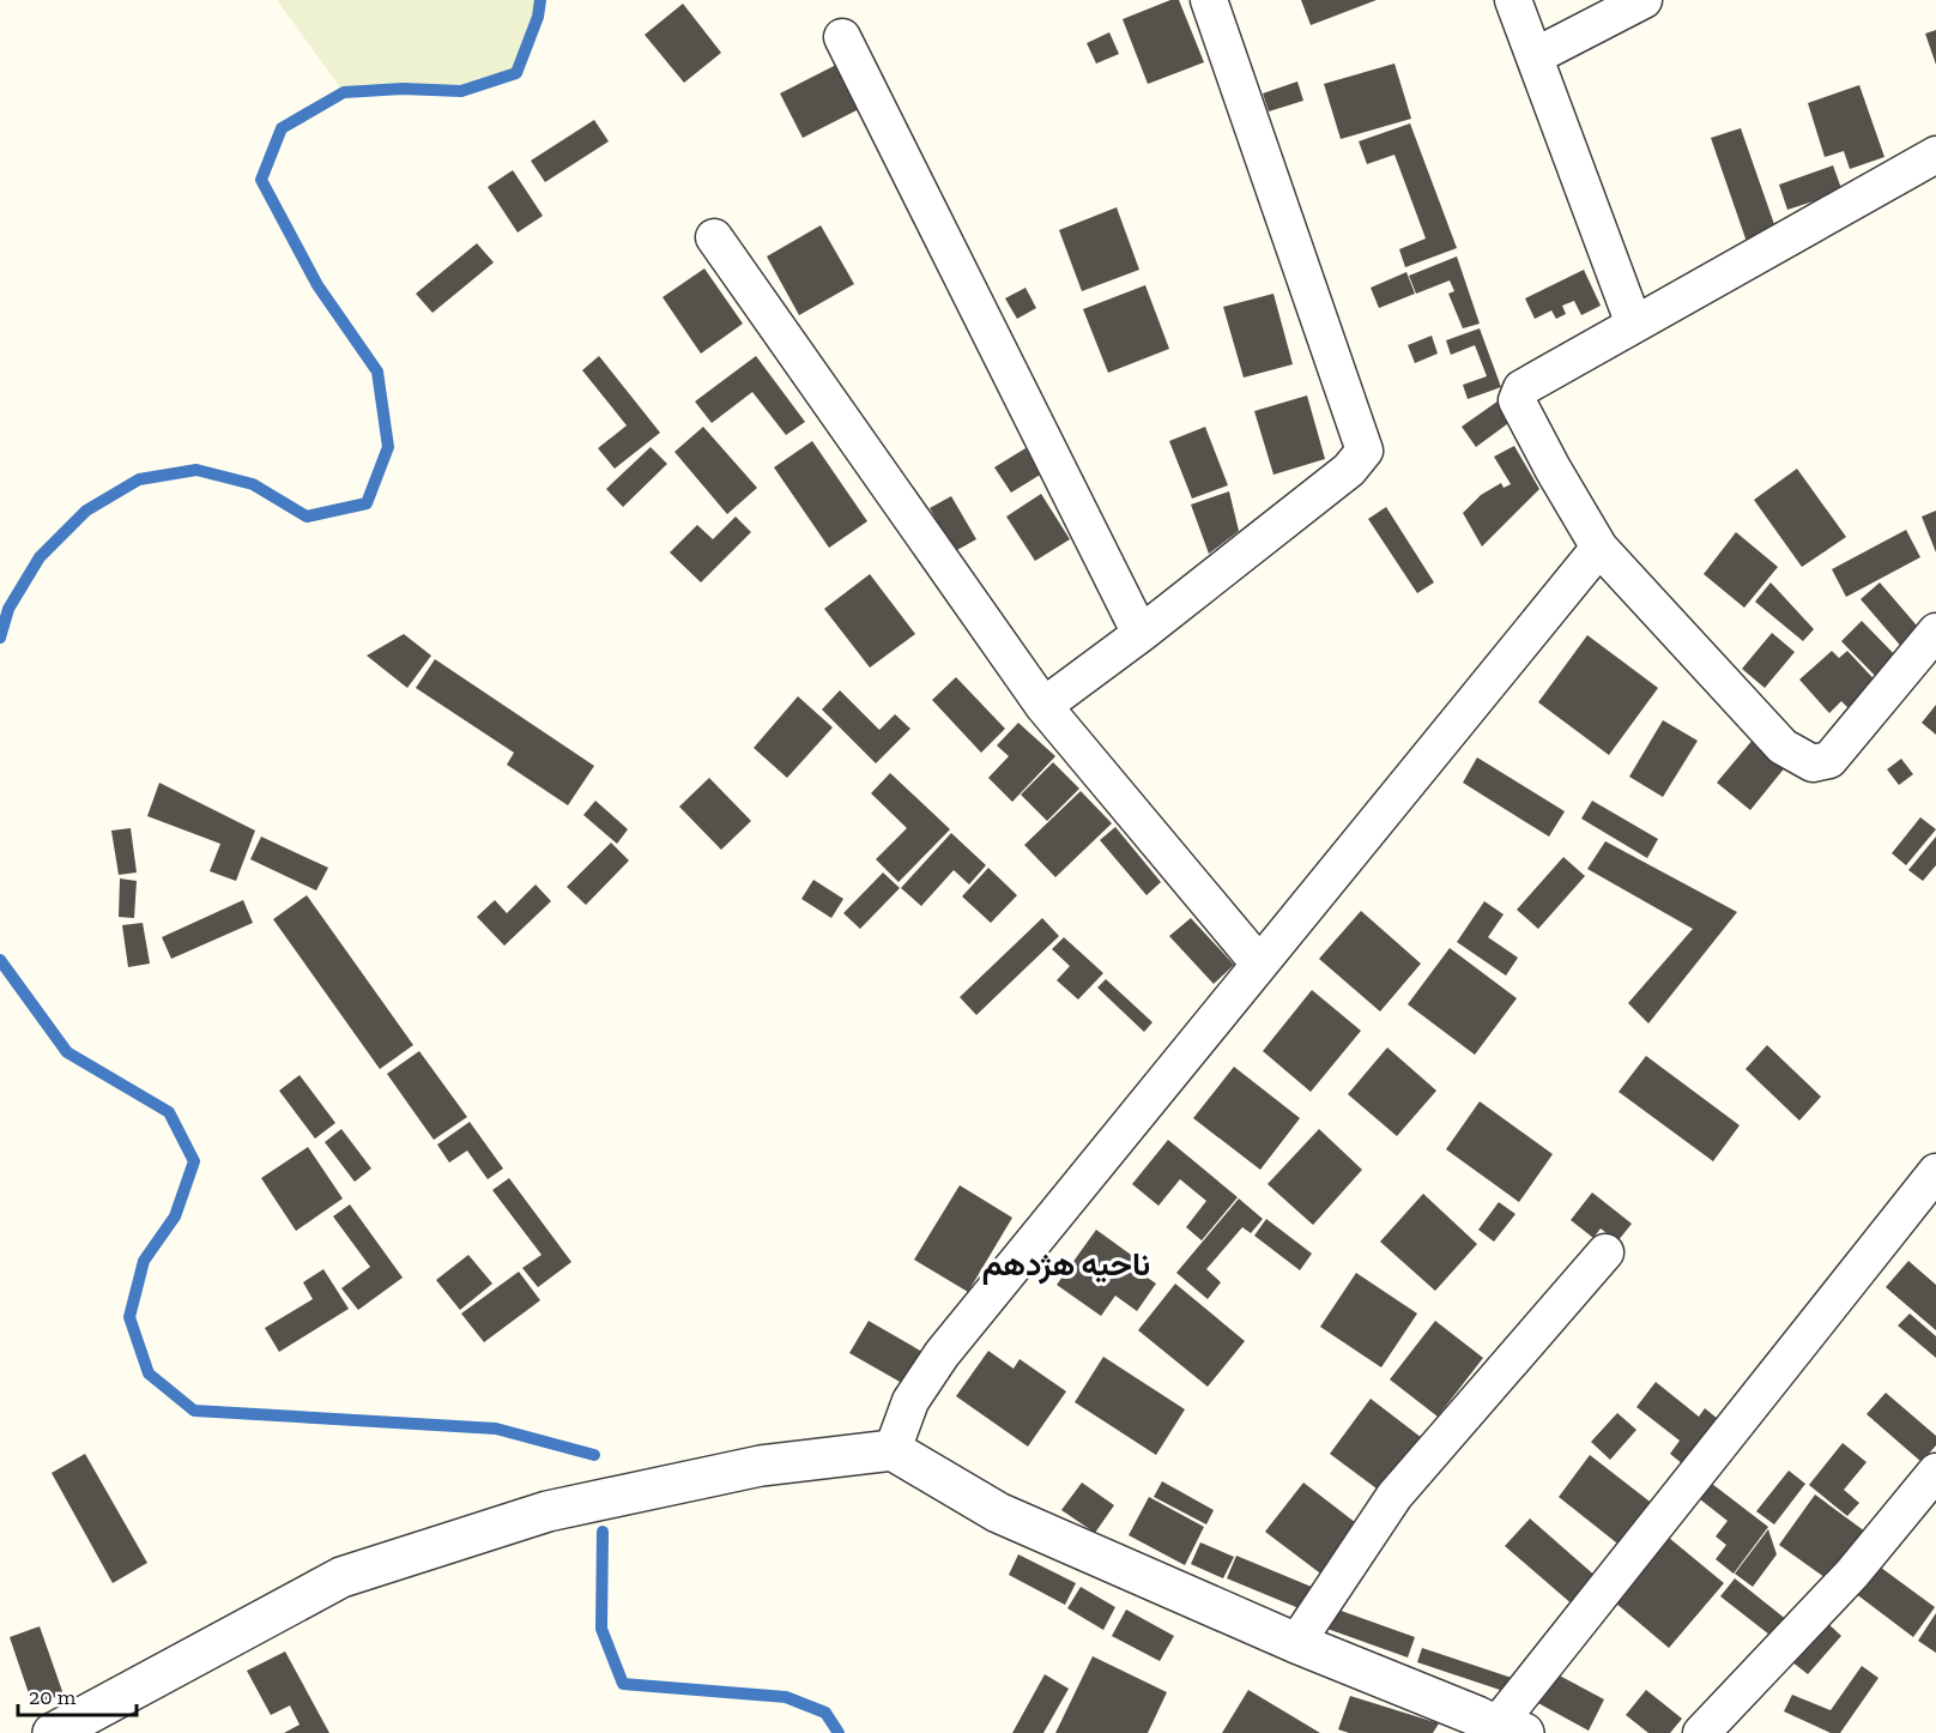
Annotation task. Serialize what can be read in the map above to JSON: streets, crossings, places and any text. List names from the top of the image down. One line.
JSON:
{"districts":["ناحیه هژدهم"],"scale_bar":"20 m"}
